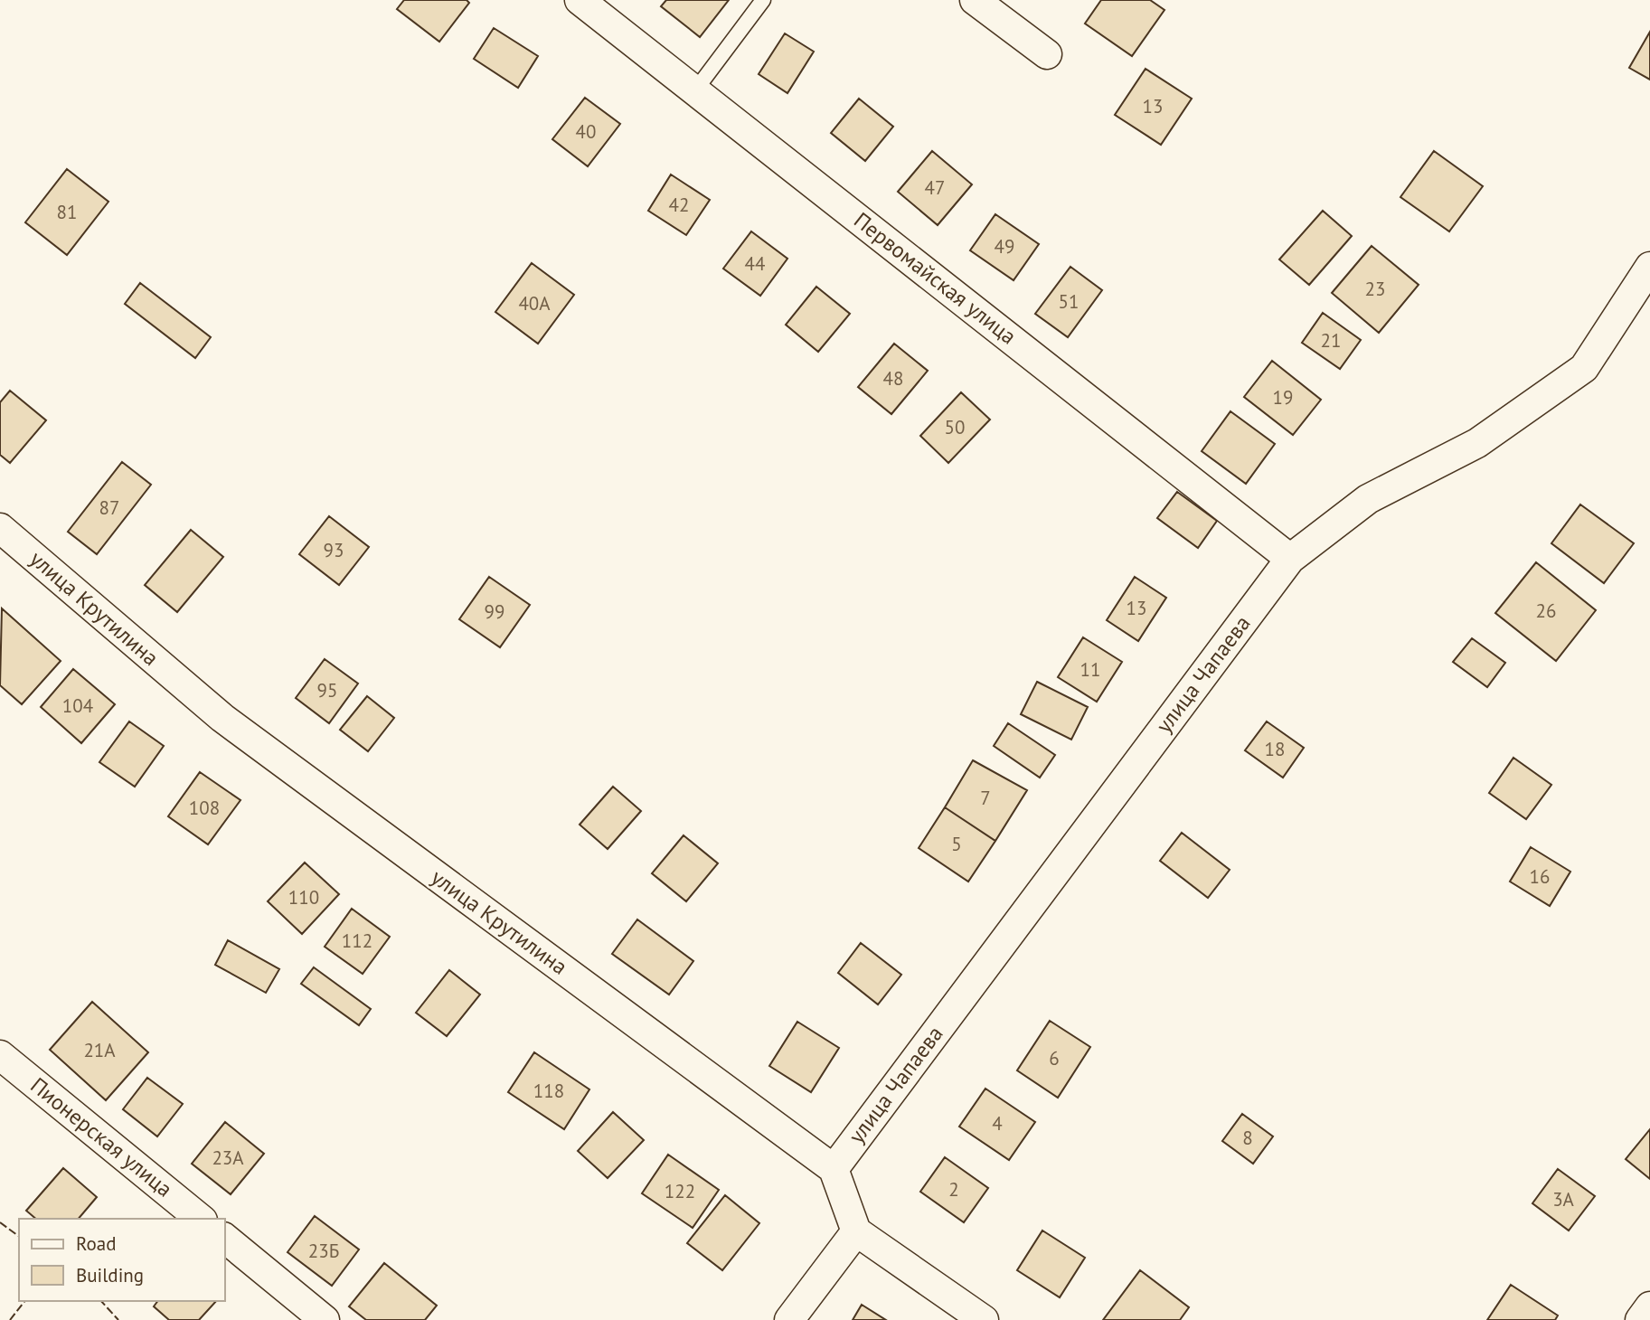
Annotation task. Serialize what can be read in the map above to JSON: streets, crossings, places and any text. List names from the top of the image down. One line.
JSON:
{"streets":{"street":["Первомайская улица","улица Крутилина","улица Чапаева","Пионерская улица"]},"crossings":[["Первомайская улица","улица Чапаева"],["улица Крутилина","улица Чапаева"]],"house_numbers":["13","40","47","42","81","49","44","23","51","40А","21","48","19","50","87","93","13","26","99","11","95","104","18","7","108","5","16","110","112","21А","6","118","4","8","23А","2","122","3А","23Б"],"legend":["Road","Building"]}
